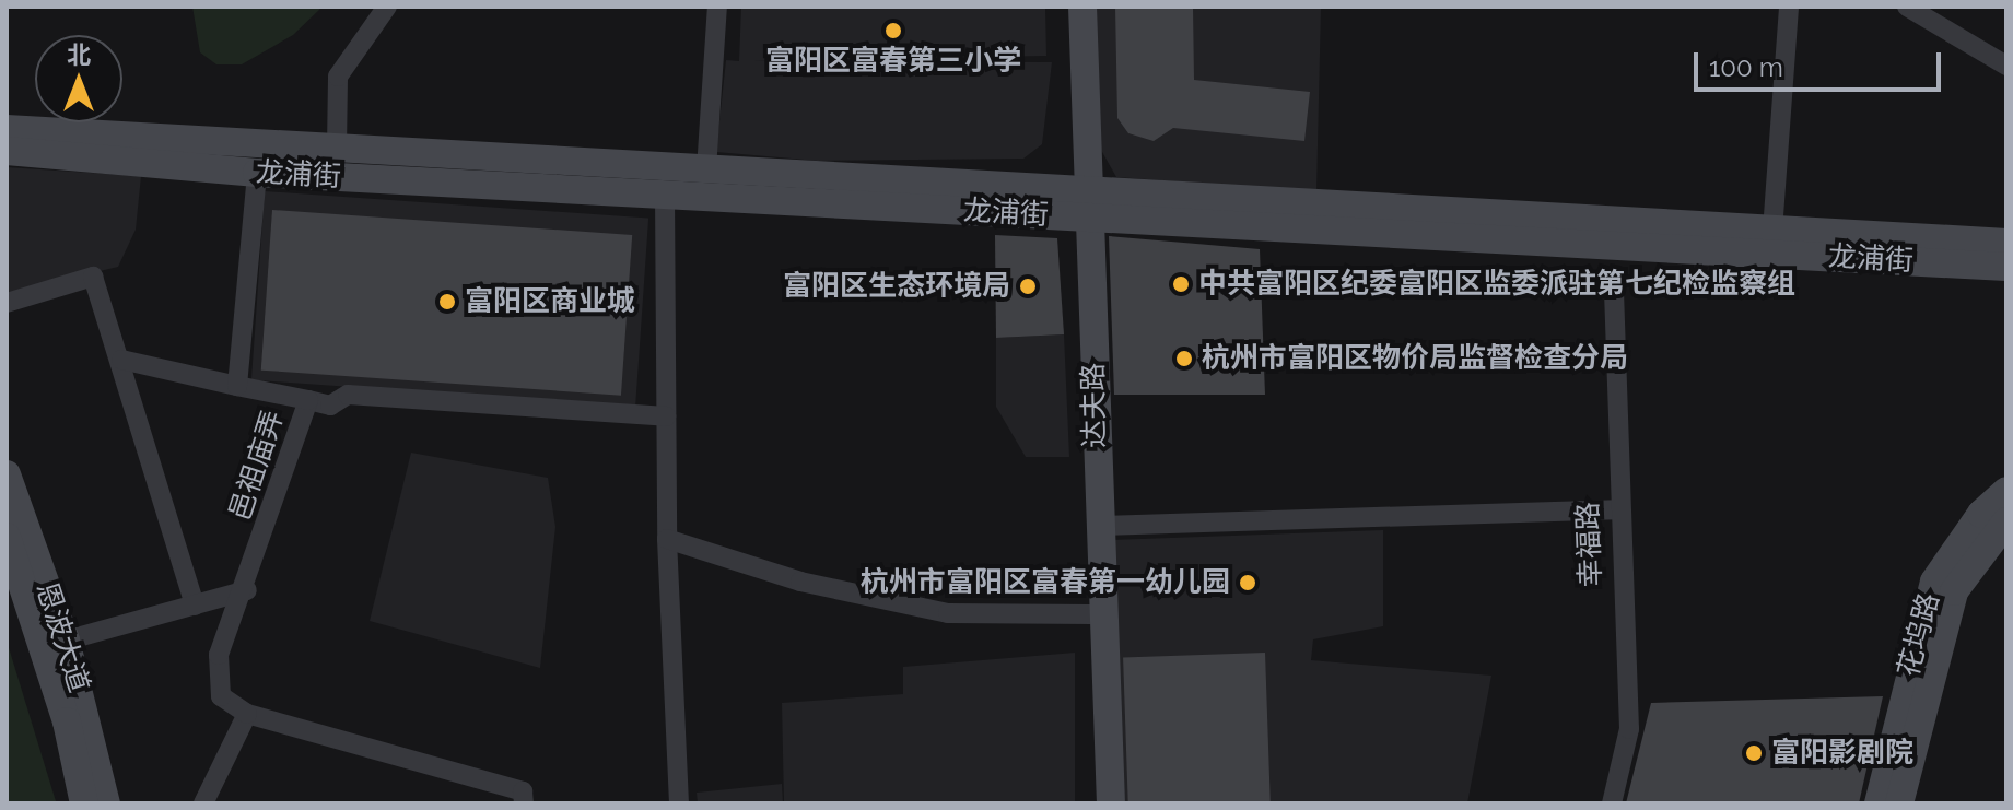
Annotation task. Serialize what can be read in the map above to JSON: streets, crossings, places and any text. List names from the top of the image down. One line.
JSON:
{"streets":{"main road":["龙浦街","达夫路","花坞路","恩波大道"],"street":["邑祖庙弄","幸福路"]},"crossings":[["龙浦街","达夫路"],["龙浦街","邑祖庙弄"]],"places":["富阳区富春第三小学","中共富阳区纪委富阳区监委派驻第七纪检监察组","富阳区生态环境局","富阳区商业城","杭州市富阳区物价局监督检查分局","杭州市富阳区富春第一幼儿园","富阳影剧院"],"scale_bar":"100 m","north":"top"}
